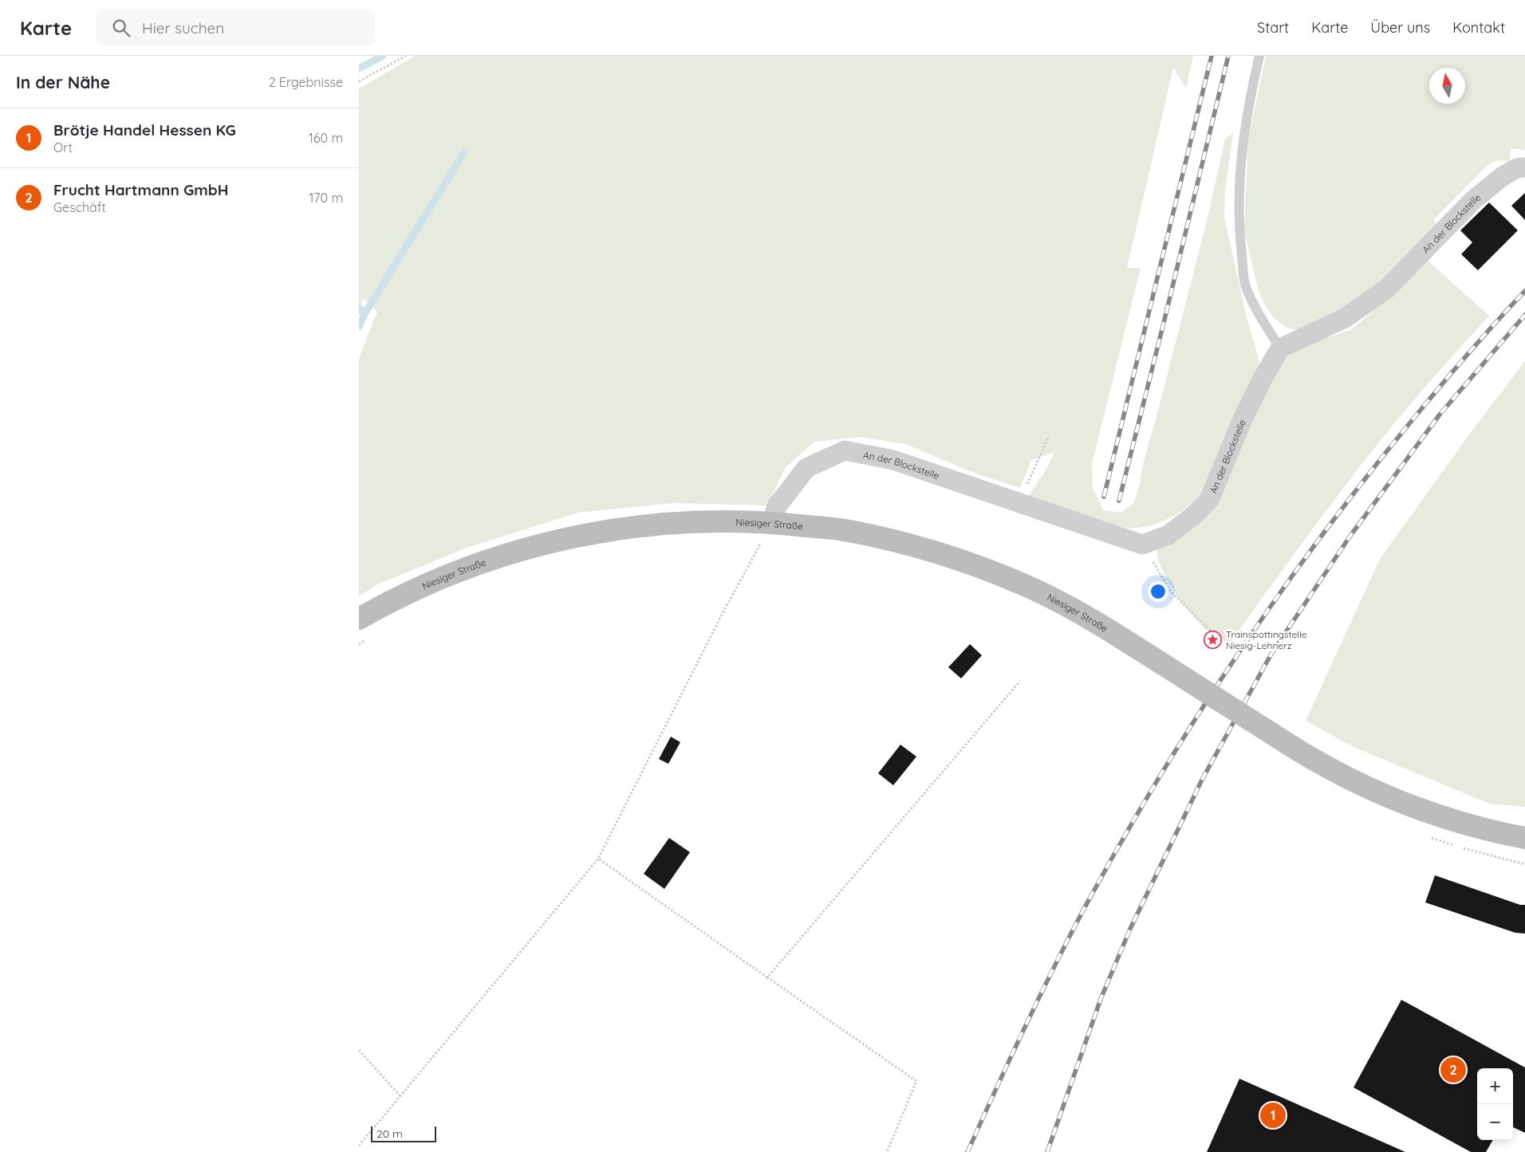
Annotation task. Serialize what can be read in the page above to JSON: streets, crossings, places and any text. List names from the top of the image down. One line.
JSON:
{"streets":{"main road":["Niesiger Straße"],"street":["An der Blockstelle"]},"crossings":[["An der Blockstelle","Niesiger Straße"]],"places":{"place":["Trainspottingstelle Niesig-Lehnerz"]},"scale_bar":"20 m","north":"top","page":{"header":"Karte","search":"Hier suchen","nav":["Start","Karte","Über uns","Kontakt"],"heading":["In der Nähe","2 Ergebnisse"],"list":[{"mark":"1","name":"Brötje Handel Hessen KG","note":"Ort","value":"160 m"},{"mark":"2","name":"Frucht Hartmann GmbH","note":"Geschäft","value":"170 m"}],"pins":["2","1"],"map_buttons":["+","−"],"scale":"20 m"}}
